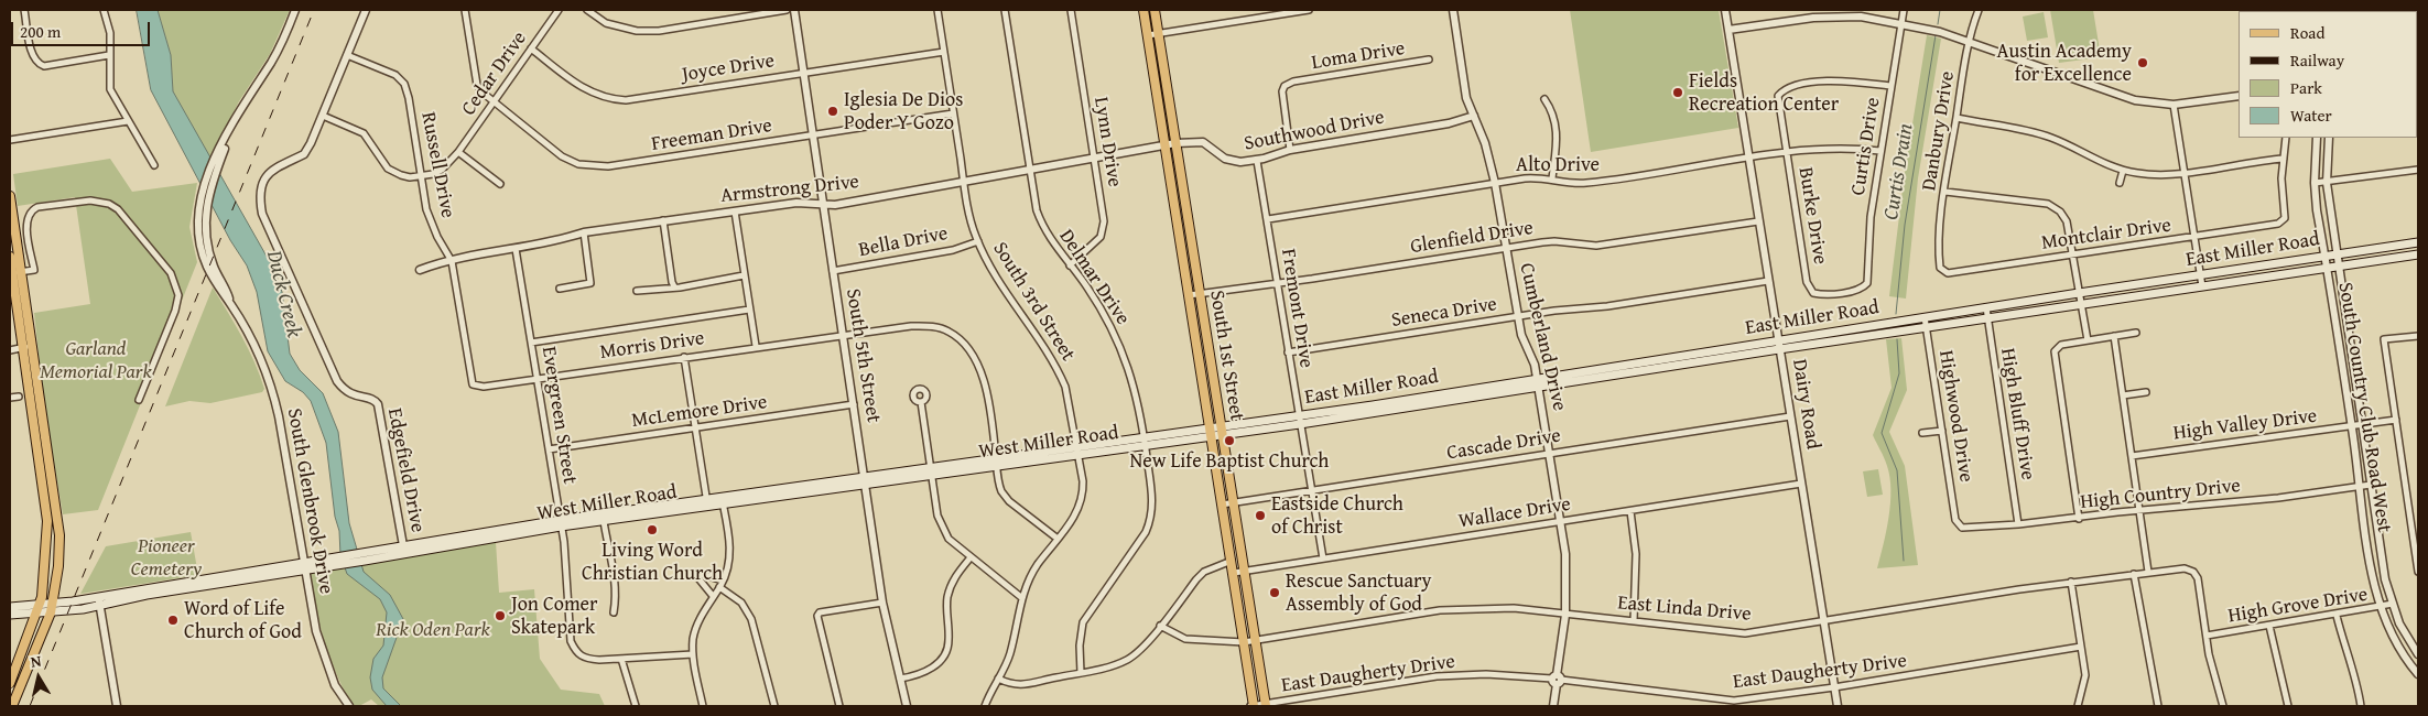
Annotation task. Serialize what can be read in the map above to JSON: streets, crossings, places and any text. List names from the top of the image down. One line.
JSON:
{"streets":{"main road":["East Miller Road","South 1st Street","West Miller Road"],"street":["Loma Drive","Joyce Drive","Cedar Drive","Southwood Drive","Danbury Drive","Freeman Drive","Lynn Drive","Curtis Drive","Russell Drive","Alto Drive","Armstrong Drive","Burke Drive","Montclair Drive","Glenfield Drive","Bella Drive","Delmar Drive","South 3rd Street","Fremont Drive","Seneca Drive","Cumberland Drive","Morris Drive","South 5th Street","Dairy Road","South Country Club Road West","McLemore Drive","High Bluff Drive","Evergreen Street","Highwood Drive","High Valley Drive","Cascade Drive","Edgefield Drive","High Country Drive","South Glenbrook Drive","Wallace Drive","High Grove Drive","East Linda Drive","East Daugherty Drive"]},"crossings":[["Loma Drive","Southwood Drive"],["Joyce Drive","Cedar Drive"],["Joyce Drive","South 3rd Street"],["Joyce Drive","South 5th Street"],["Cedar Drive","Freeman Drive"],["Cedar Drive","Russell Drive"],["Southwood Drive","Armstrong Drive"],["Southwood Drive","Fremont Drive"],["Southwood Drive","Cumberland Drive"],["Southwood Drive","South 1st Street"],["Danbury Drive","Montclair Drive"],["Freeman Drive","South 3rd Street"],["Freeman Drive","South 5th Street"],["Lynn Drive","Armstrong Drive"],["Lynn Drive","Delmar Drive"],["Curtis Drive","Alto Drive"],["Curtis Drive","Burke Drive"],["Russell Drive","Armstrong Drive"],["Russell Drive","Morris Drive"],["Russell Drive","Edgefield Drive"],["Alto Drive","Burke Drive"],["Alto Drive","Fremont Drive"],["Alto Drive","Cumberland Drive"],["Alto Drive","Dairy Road"],["Armstrong Drive","Delmar Drive"],["Armstrong Drive","South 3rd Street"],["Armstrong Drive","South 5th Street"],["Armstrong Drive","South 1st Street"],["Armstrong Drive","Evergreen Street"],["Glenfield Drive","Fremont Drive"],["Glenfield Drive","Cumberland Drive"],["Glenfield Drive","South 1st Street"],["Glenfield Drive","Dairy Road"],["Bella Drive","South 3rd Street"],["Bella Drive","South 5th Street"],["East Miller Road","Fremont Drive"],["East Miller Road","Cumberland Drive"],["East Miller Road","South 1st Street"],["East Miller Road","Dairy Road"],["East Miller Road","South Country Club Road West"],["East Miller Road","High Bluff Drive"],["East Miller Road","Highwood Drive"],["East Miller Road","West Miller Road"],["Delmar Drive","West Miller Road"],["South 3rd Street","Morris Drive"],["South 3rd Street","West Miller Road"],["Fremont Drive","Seneca Drive"],["Fremont Drive","Cascade Drive"],["Fremont Drive","Wallace Drive"],["Seneca Drive","Cumberland Drive"],["Seneca Drive","Dairy Road"],["Cumberland Drive","Cascade Drive"],["Cumberland Drive","Wallace Drive"],["Cumberland Drive","East Linda Drive"],["Cumberland Drive","East Daugherty Drive"],["Morris Drive","South 5th Street"],["Morris Drive","Evergreen Street"],["Morris Drive","West Miller Road"],["South 5th Street","McLemore Drive"],["South 5th Street","West Miller Road"],["South 1st Street","West Miller Road"],["South 1st Street","Cascade Drive"],["South 1st Street","Wallace Drive"],["South 1st Street","East Linda Drive"],["South 1st Street","East Daugherty Drive"],["Dairy Road","Cascade Drive"],["Dairy Road","Wallace Drive"],["Dairy Road","East Linda Drive"],["Dairy Road","East Daugherty Drive"],["South Country Club Road West","High Valley Drive"],["South Country Club Road West","High Country Drive"],["South Country Club Road West","High Grove Drive"],["McLemore Drive","Evergreen Street"],["High Bluff Drive","High Country Drive"],["Evergreen Street","West Miller Road"],["Highwood Drive","High Country Drive"],["West Miller Road","Edgefield Drive"],["West Miller Road","South Glenbrook Drive"],["High Grove Drive","East Linda Drive"]],"water":["Curtis Drain","Duck Creek"],"parks":["Garland Memorial Park","Pioneer Cemetery","Rick Oden Park"],"places":["Austin Academy for Excellence","Fields Recreation Center","Iglesia De Dios Poder Y Gozo","New Life Baptist Church","Eastside Church of Christ","Living Word Christian Church","Rescue Sanctuary Assembly of God","Jon Comer Skatepark","Word of Life Church of God"],"legend":["Road","Railway","Park","Water"],"scale_bar":"200 m","north":"top"}
